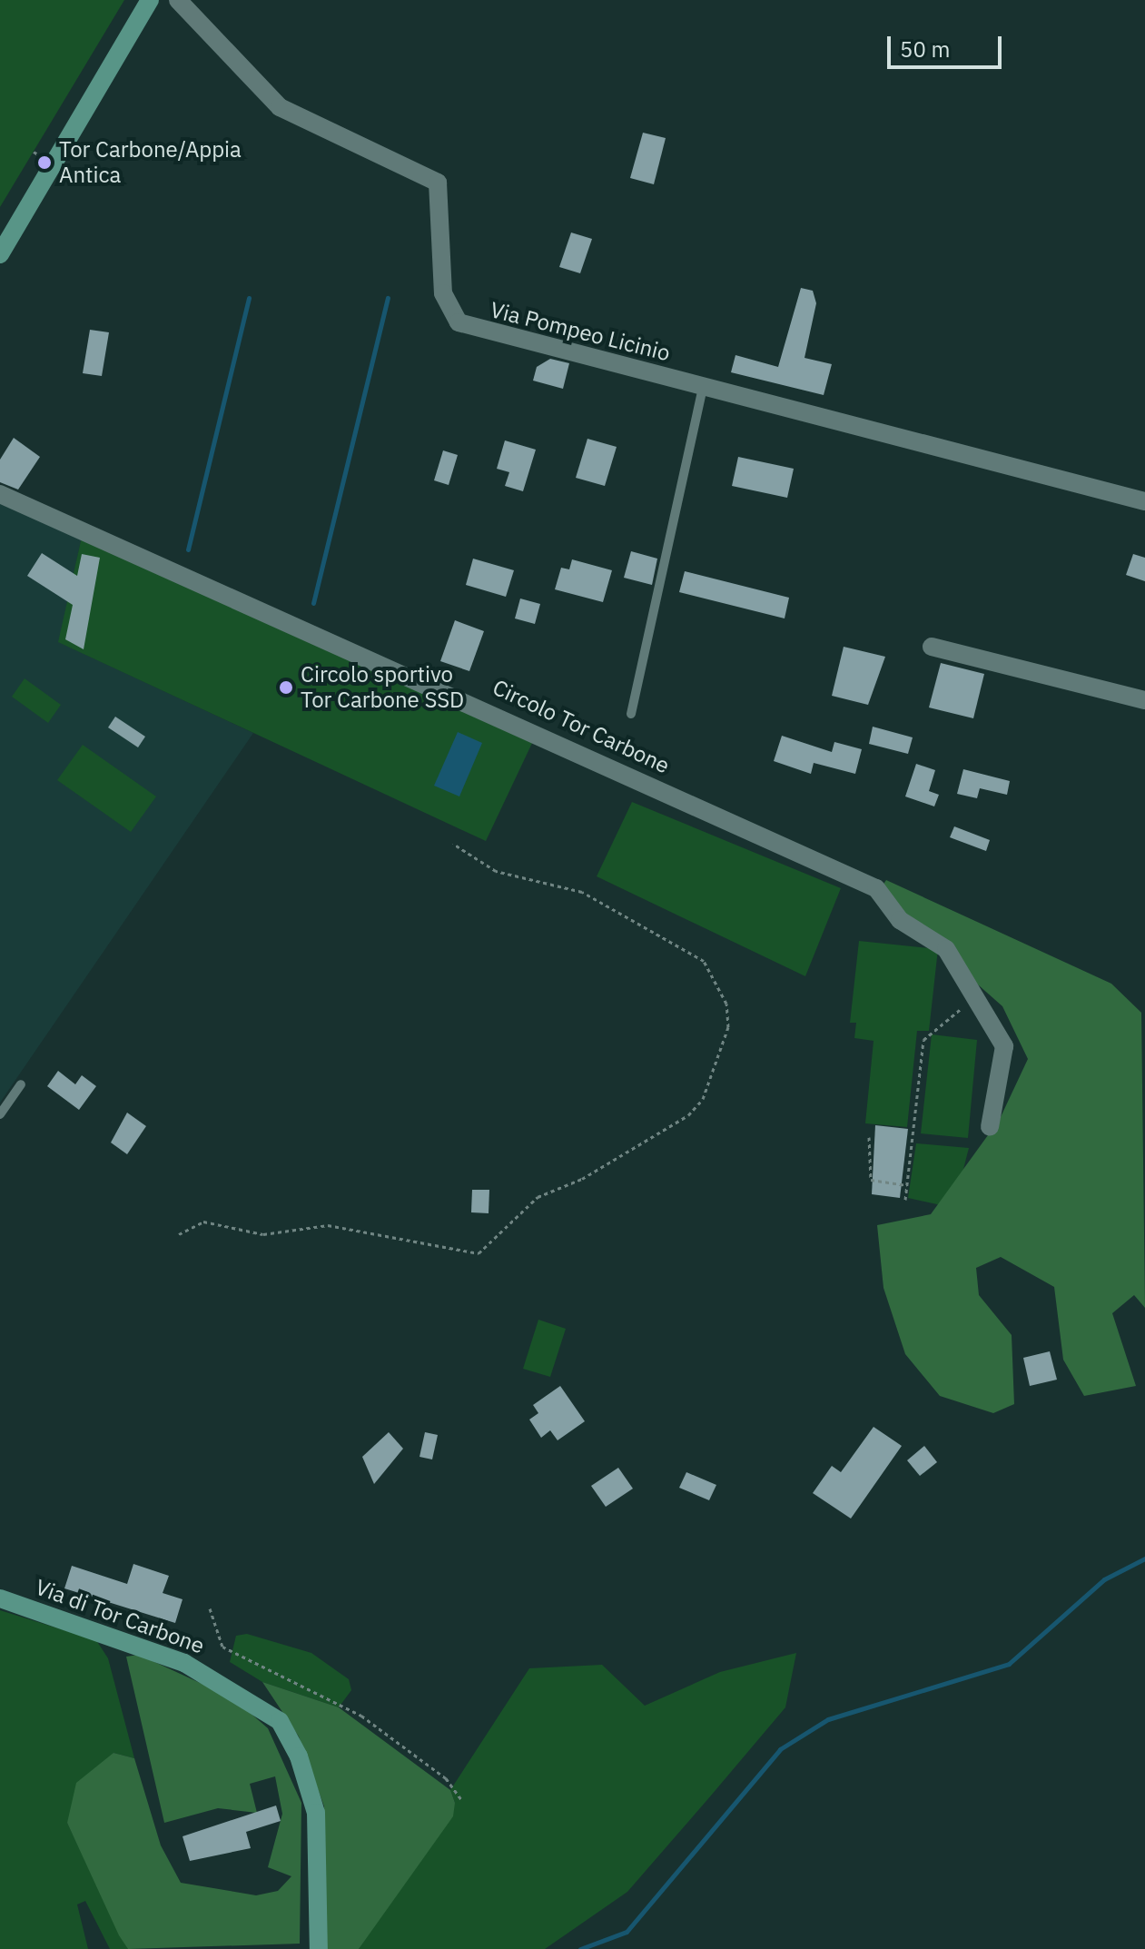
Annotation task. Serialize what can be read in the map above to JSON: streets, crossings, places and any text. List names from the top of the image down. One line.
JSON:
{"streets":{"main road":["Via di Tor Carbone"],"street":["Via Pompeo Licinio","Circolo Tor Carbone"]},"places":["Tor Carbone/Appia Antica","Circolo sportivo Tor Carbone SSD"],"scale_bar":"50 m"}
